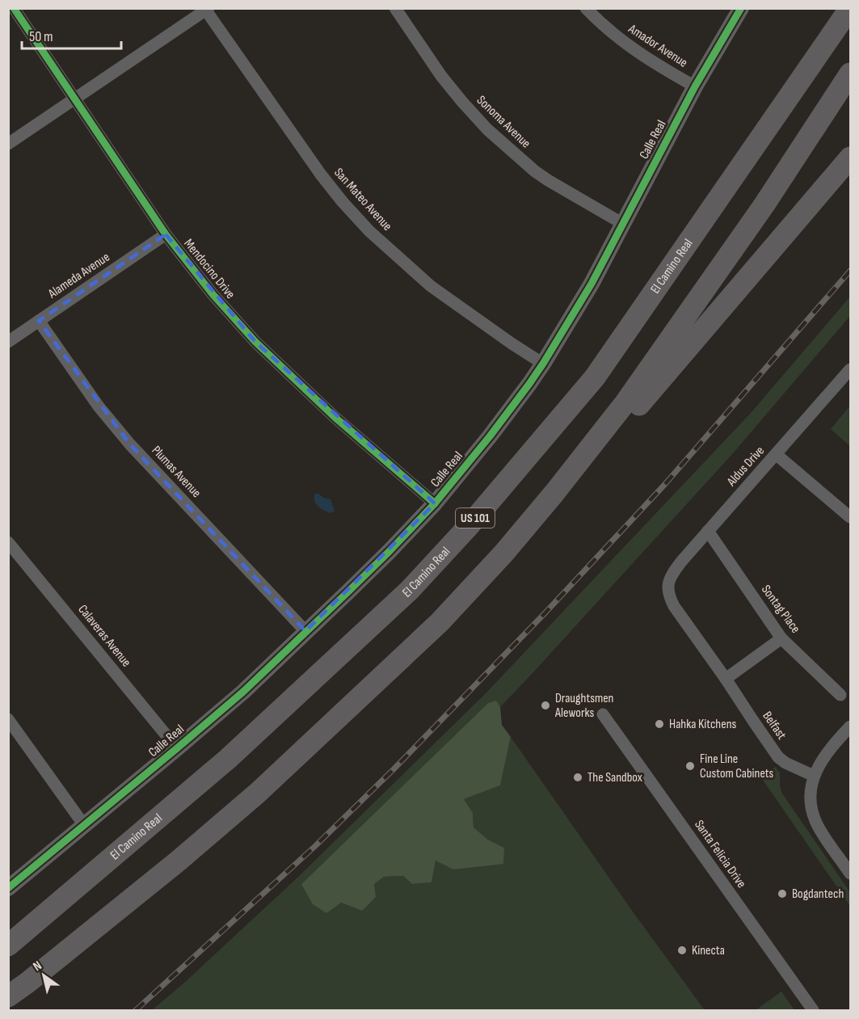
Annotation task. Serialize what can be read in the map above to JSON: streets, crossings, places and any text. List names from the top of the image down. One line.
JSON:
{"streets":{"highway":["El Camino Real","US 101"],"street":["Amador Avenue","Sonoma Avenue","Calle Real","San Mateo Avenue","Mendocino Drive","Alameda Avenue","Aldus Drive","Plumas Avenue","Sontag Place","Calaveras Avenue","Belfast","Santa Felicia Drive"]},"crossings":[["Amador Avenue","Calle Real"],["Sonoma Avenue","Calle Real"],["Calle Real","San Mateo Avenue"],["Calle Real","Mendocino Drive"],["Calle Real","Plumas Avenue"],["Calle Real","Calaveras Avenue"],["Mendocino Drive","Alameda Avenue"],["Alameda Avenue","Plumas Avenue"],["Aldus Drive","Sontag Place"],["Aldus Drive","Belfast"]],"places":["Draughtsmen Aleworks","Hahka Kitchens","Fine Line Custom Cabinets","The Sandbox","Bogdantech","Kinecta"],"scale_bar":"50 m","north":"top left"}
